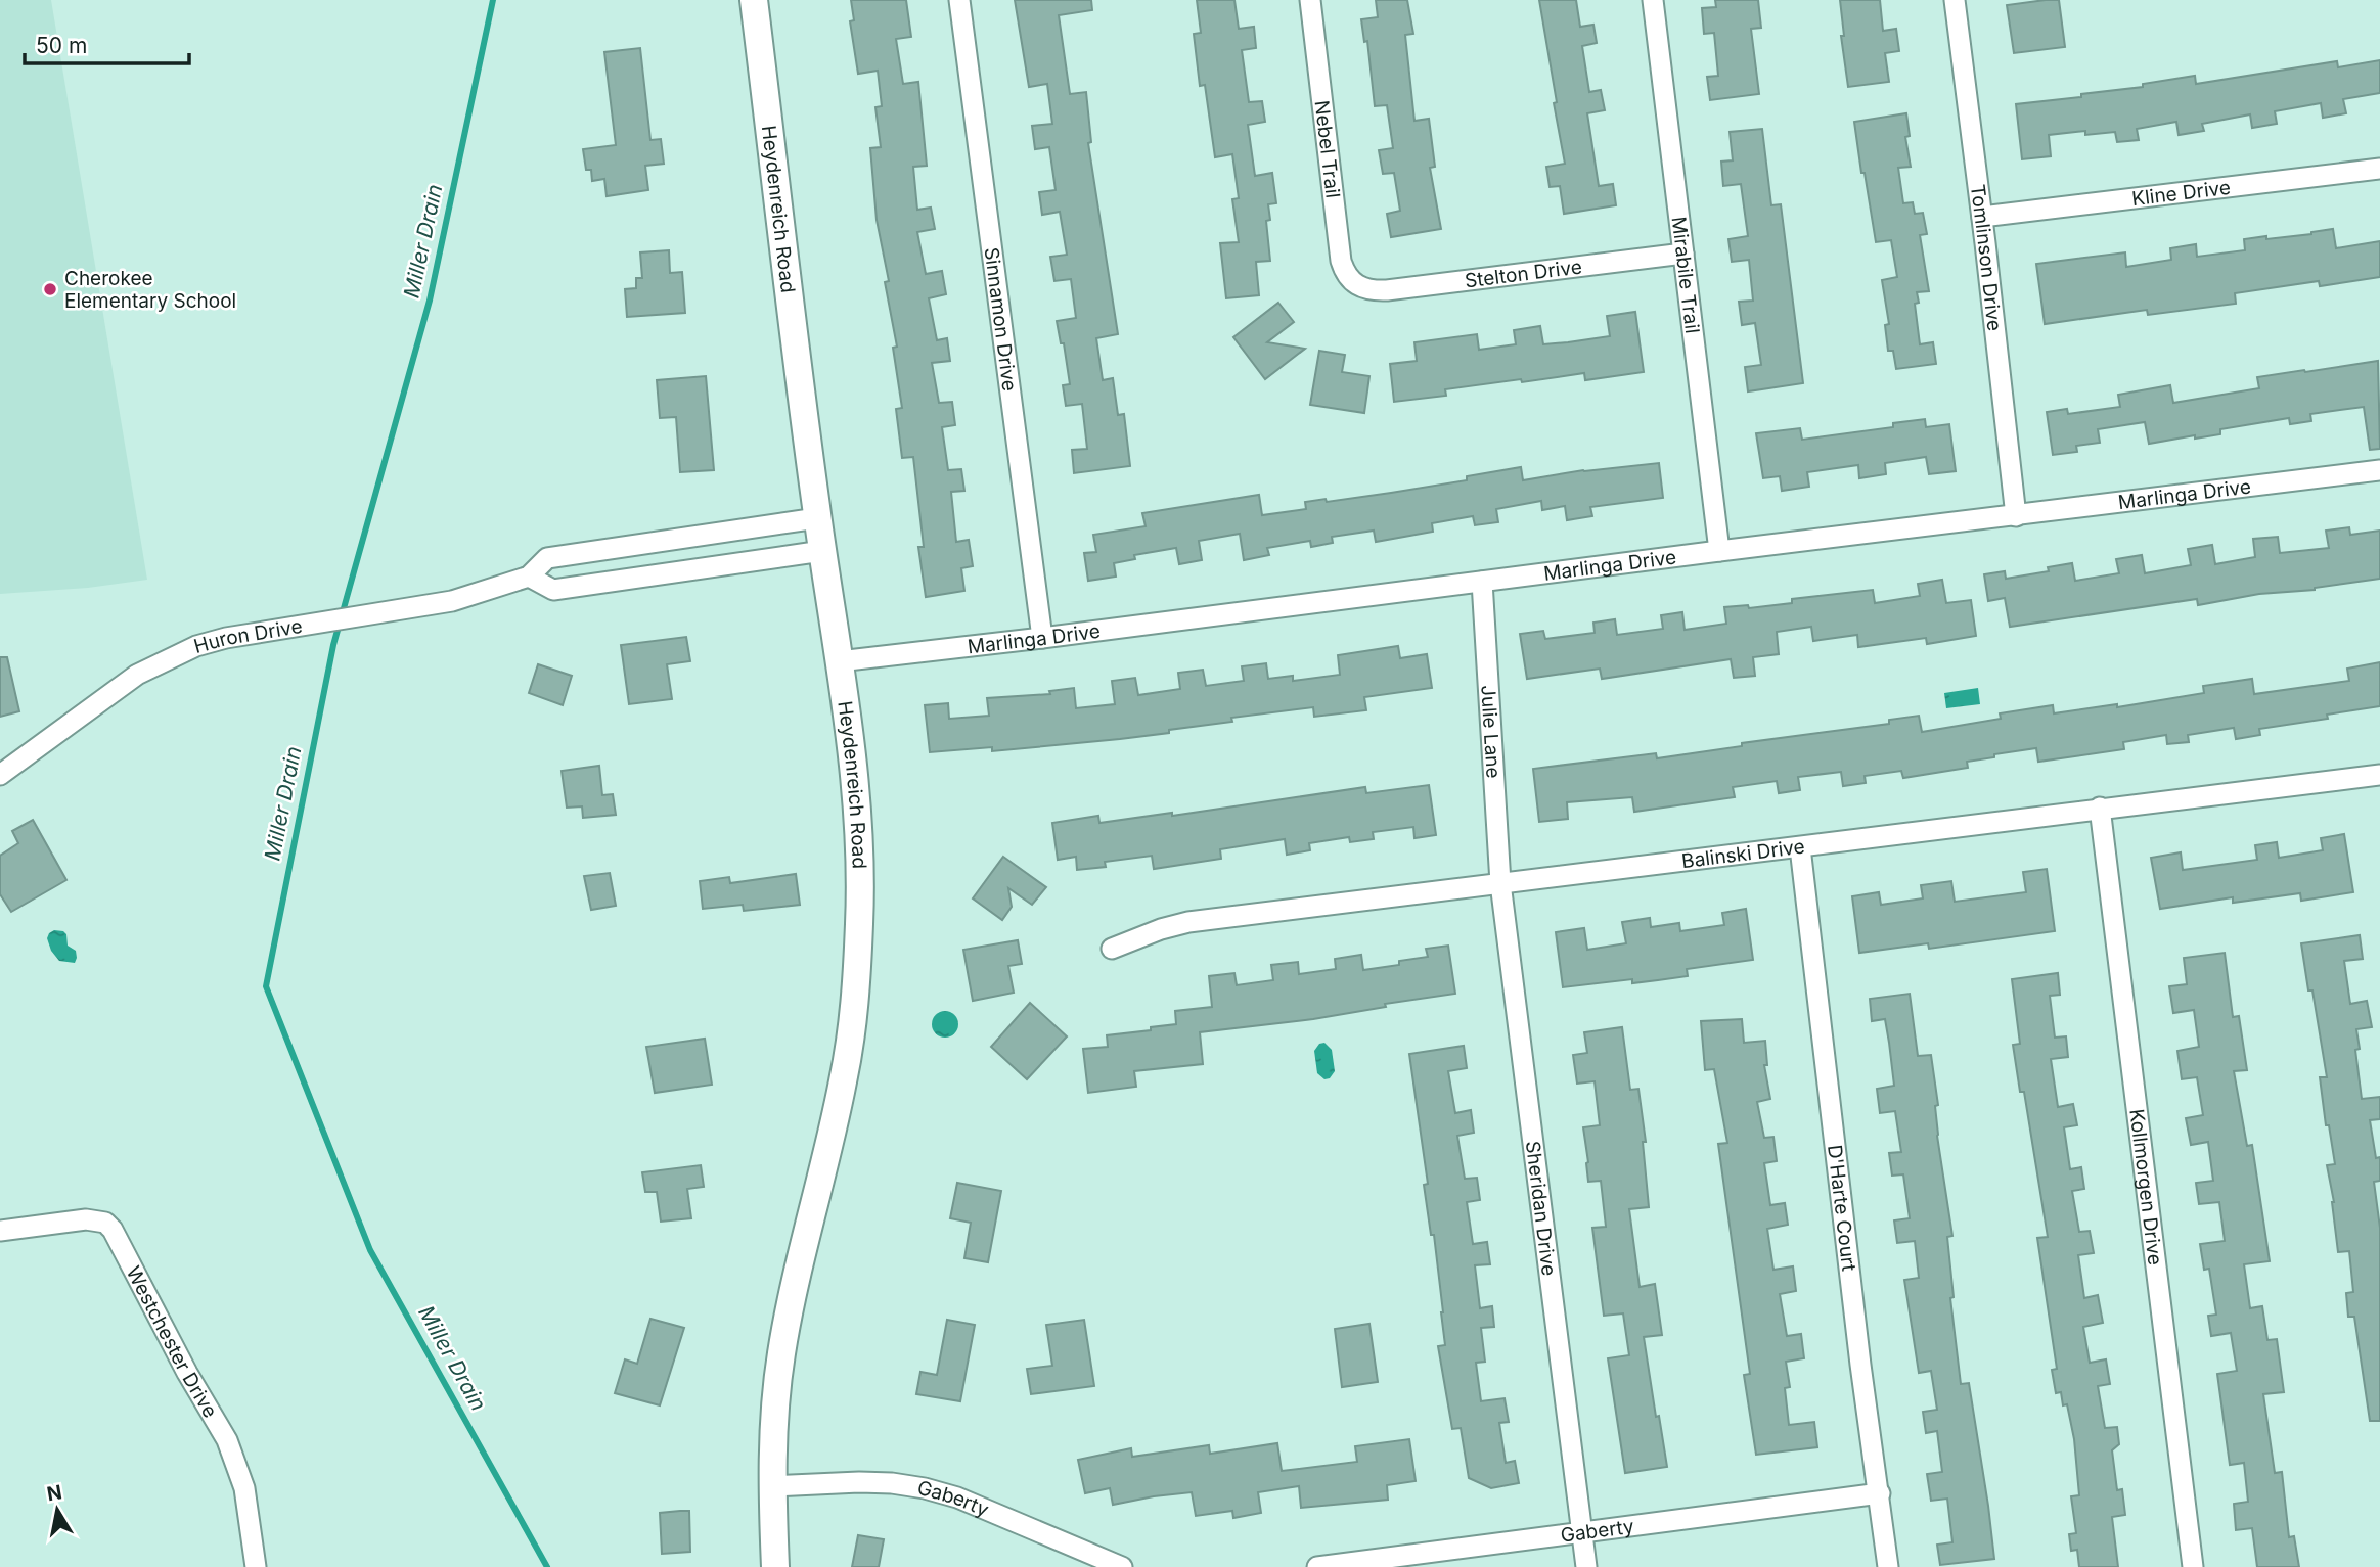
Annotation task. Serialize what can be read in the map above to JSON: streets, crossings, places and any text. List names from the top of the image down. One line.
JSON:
{"streets":{"street":["Nebel Trail","Kline Drive","Heydenreich Road","Tomlinson Drive","Stelton Drive","Mirabile Trail","Sinnamon Drive","Marlinga Drive","Huron Drive","Julie Lane","Balinski Drive","Kollmorgen Drive","Sheridan Drive","D'Harte Court","Westchester Drive","Gaberty"]},"crossings":[["Nebel Trail","Stelton Drive"],["Kline Drive","Tomlinson Drive"],["Heydenreich Road","Marlinga Drive"],["Heydenreich Road","Huron Drive"],["Heydenreich Road","Gaberty"],["Tomlinson Drive","Marlinga Drive"],["Stelton Drive","Mirabile Trail"],["Mirabile Trail","Marlinga Drive"],["Sinnamon Drive","Marlinga Drive"],["Marlinga Drive","Julie Lane"],["Julie Lane","Balinski Drive"],["Julie Lane","Sheridan Drive"],["Balinski Drive","Kollmorgen Drive"],["Balinski Drive","Sheridan Drive"],["Balinski Drive","D'Harte Court"],["Sheridan Drive","Gaberty"],["D'Harte Court","Gaberty"]],"water":["Miller Drain"],"places":["Cherokee Elementary School"],"scale_bar":"50 m","north":"top"}
